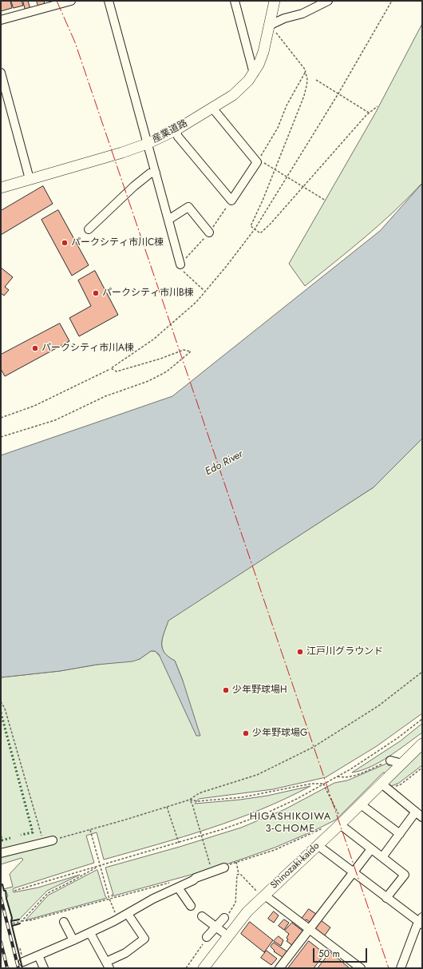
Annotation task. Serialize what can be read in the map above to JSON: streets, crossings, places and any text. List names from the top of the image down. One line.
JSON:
{"streets":{"main road":["産業道路","Shinozaki-kaido"]},"districts":["HIGASHIKOIWA 3-CHOME"],"water":["Edo River"],"places":["パークシティ市川C棟","パークシティ市川B棟","パークシティ市川A棟","江戸川グラウンド","少年野球場H","少年野球場G"],"scale_bar":"50 m"}
